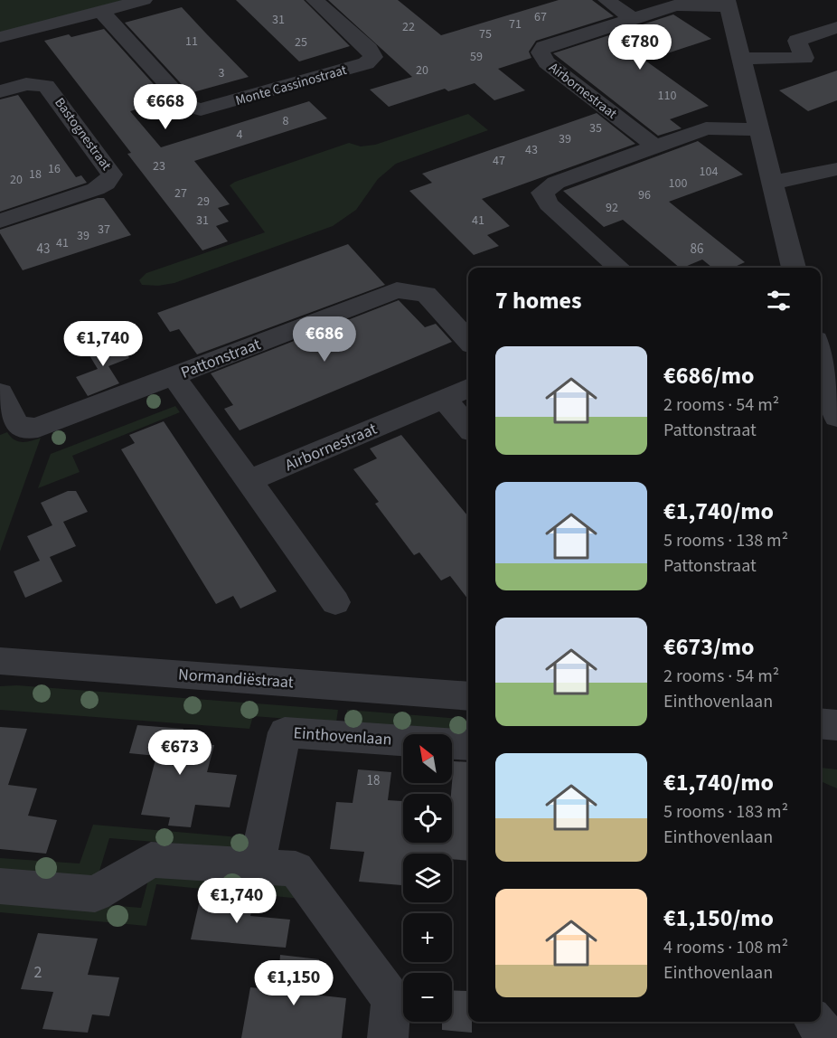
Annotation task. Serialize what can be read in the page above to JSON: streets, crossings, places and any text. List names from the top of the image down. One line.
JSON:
{"streets":{"street":["Monte Cassinostraat","Airbornestraat","Bastognestraat","Pattonstraat","Normandiëstraat","Einthovenlaan"]},"house_numbers":["67","31","71","22","75","11","25","59","20","3","110","8","35","4","39","43","47","23","16","104","18","20","100","27","96","29","92","31","41","37","39","41","43","86","18","2"],"north":"top left","page":{"price":["€780","€668","€686","€1,740","€673","€1,740","€1,150"],"heading":"7 homes","list":[{"name":"€686/mo","note":"2 rooms · 54 m² · Pattonstraat"},{"name":"€1,740/mo","note":"5 rooms · 138 m² · Pattonstraat"},{"name":"€673/mo","note":"2 rooms · 54 m² · Einthovenlaan"},{"name":"€1,740/mo","note":"5 rooms · 183 m² · Einthovenlaan"},{"name":"€1,150/mo","note":"4 rooms · 108 m² · Einthovenlaan"}],"map_buttons":["+","−"]}}
